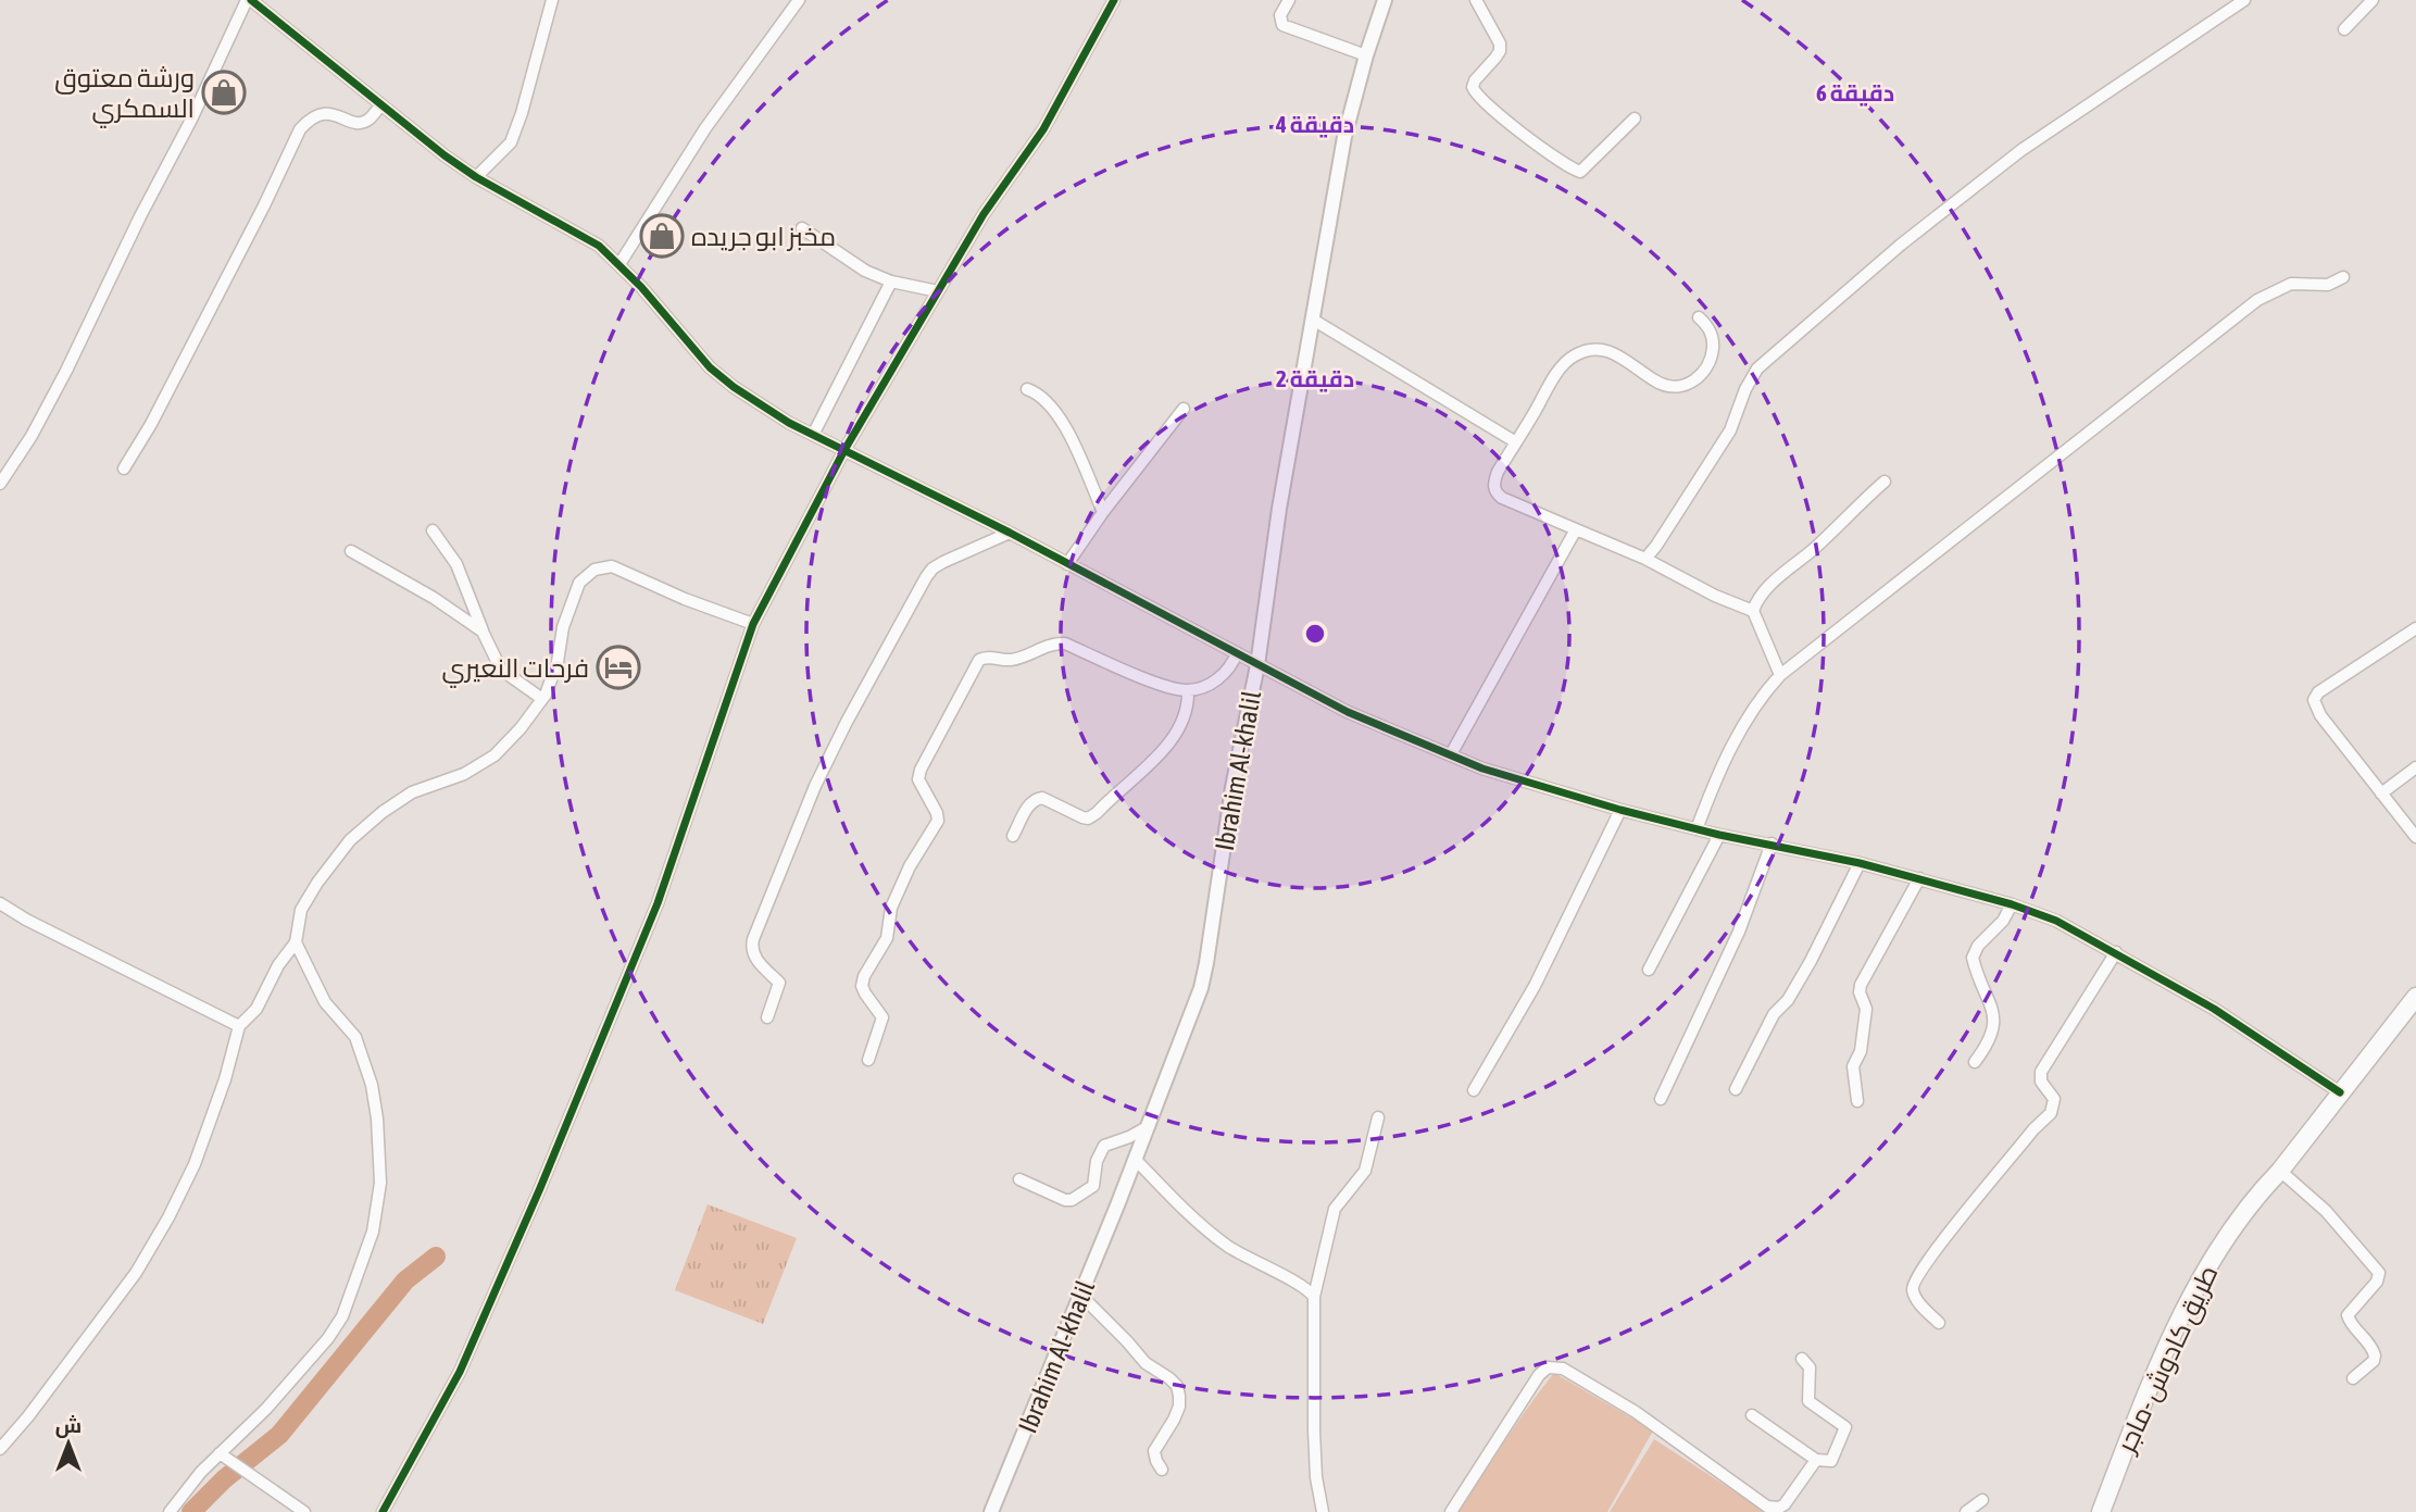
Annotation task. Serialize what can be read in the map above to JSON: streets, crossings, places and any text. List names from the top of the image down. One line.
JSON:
{"streets":{"highway":["طريق كادوش -ماجر"],"street":["Ibrahim Al-khalil"]},"places":{"shop":["ورشة معتوق السمكري","مخبز ابو جريده"],"hotel":["فرحات النعيري"]},"north":"top","rings":["6 دقيقة","4 دقيقة","2 دقيقة"]}
